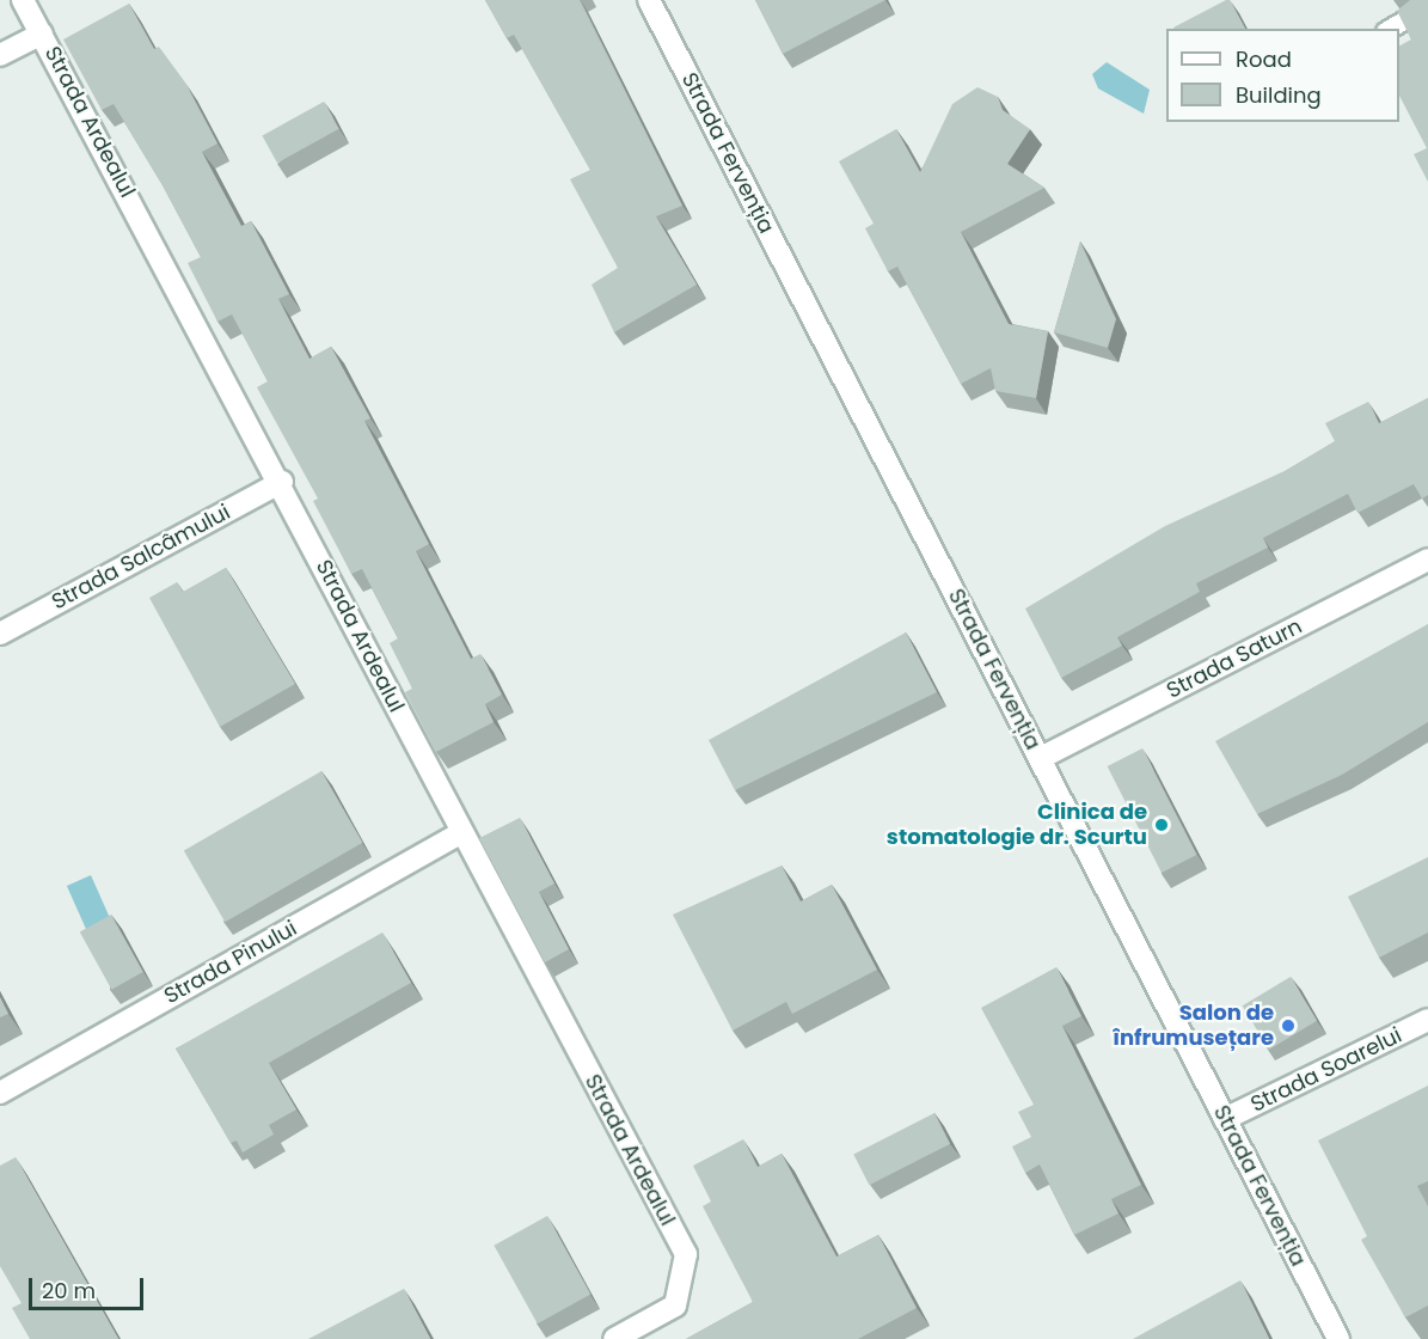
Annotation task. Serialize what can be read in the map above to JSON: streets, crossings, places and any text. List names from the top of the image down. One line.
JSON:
{"streets":{"street":["Strada Ardealul","Strada Fervenția","Strada Salcâmului","Strada Saturn","Strada Pinului","Strada Soarelui"]},"crossings":[["Strada Ardealul","Strada Salcâmului"],["Strada Ardealul","Strada Pinului"],["Strada Fervenția","Strada Saturn"],["Strada Fervenția","Strada Soarelui"]],"places":["Clinica de stomatologie dr. Scurtu","Salon de înfrumusețare"],"legend":["Road","Building"],"scale_bar":"20 m"}
